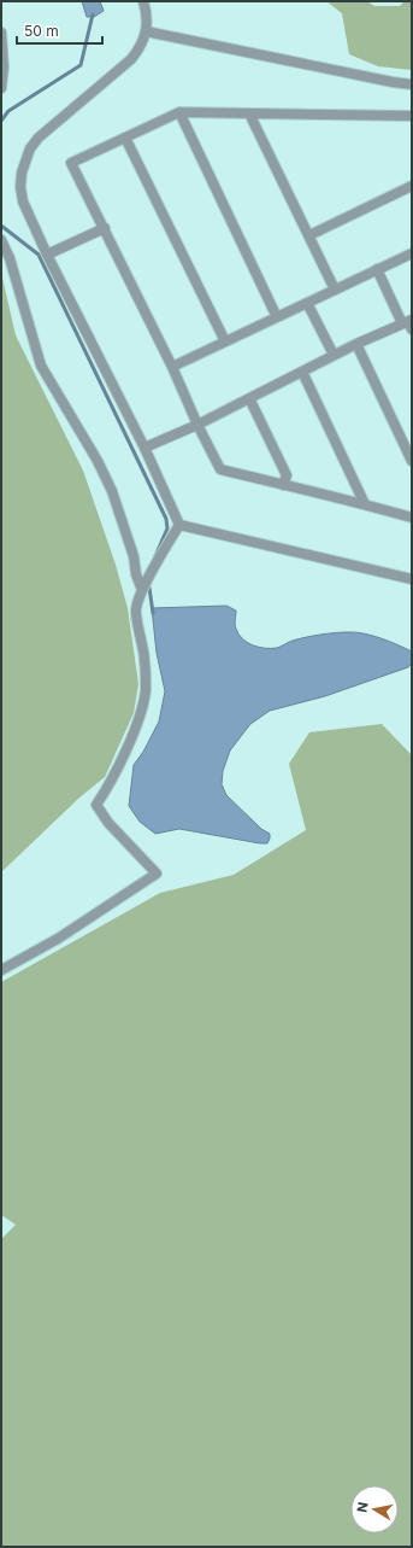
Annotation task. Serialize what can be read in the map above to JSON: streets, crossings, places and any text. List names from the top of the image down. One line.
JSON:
{"scale_bar":"50 m","north":"left"}
